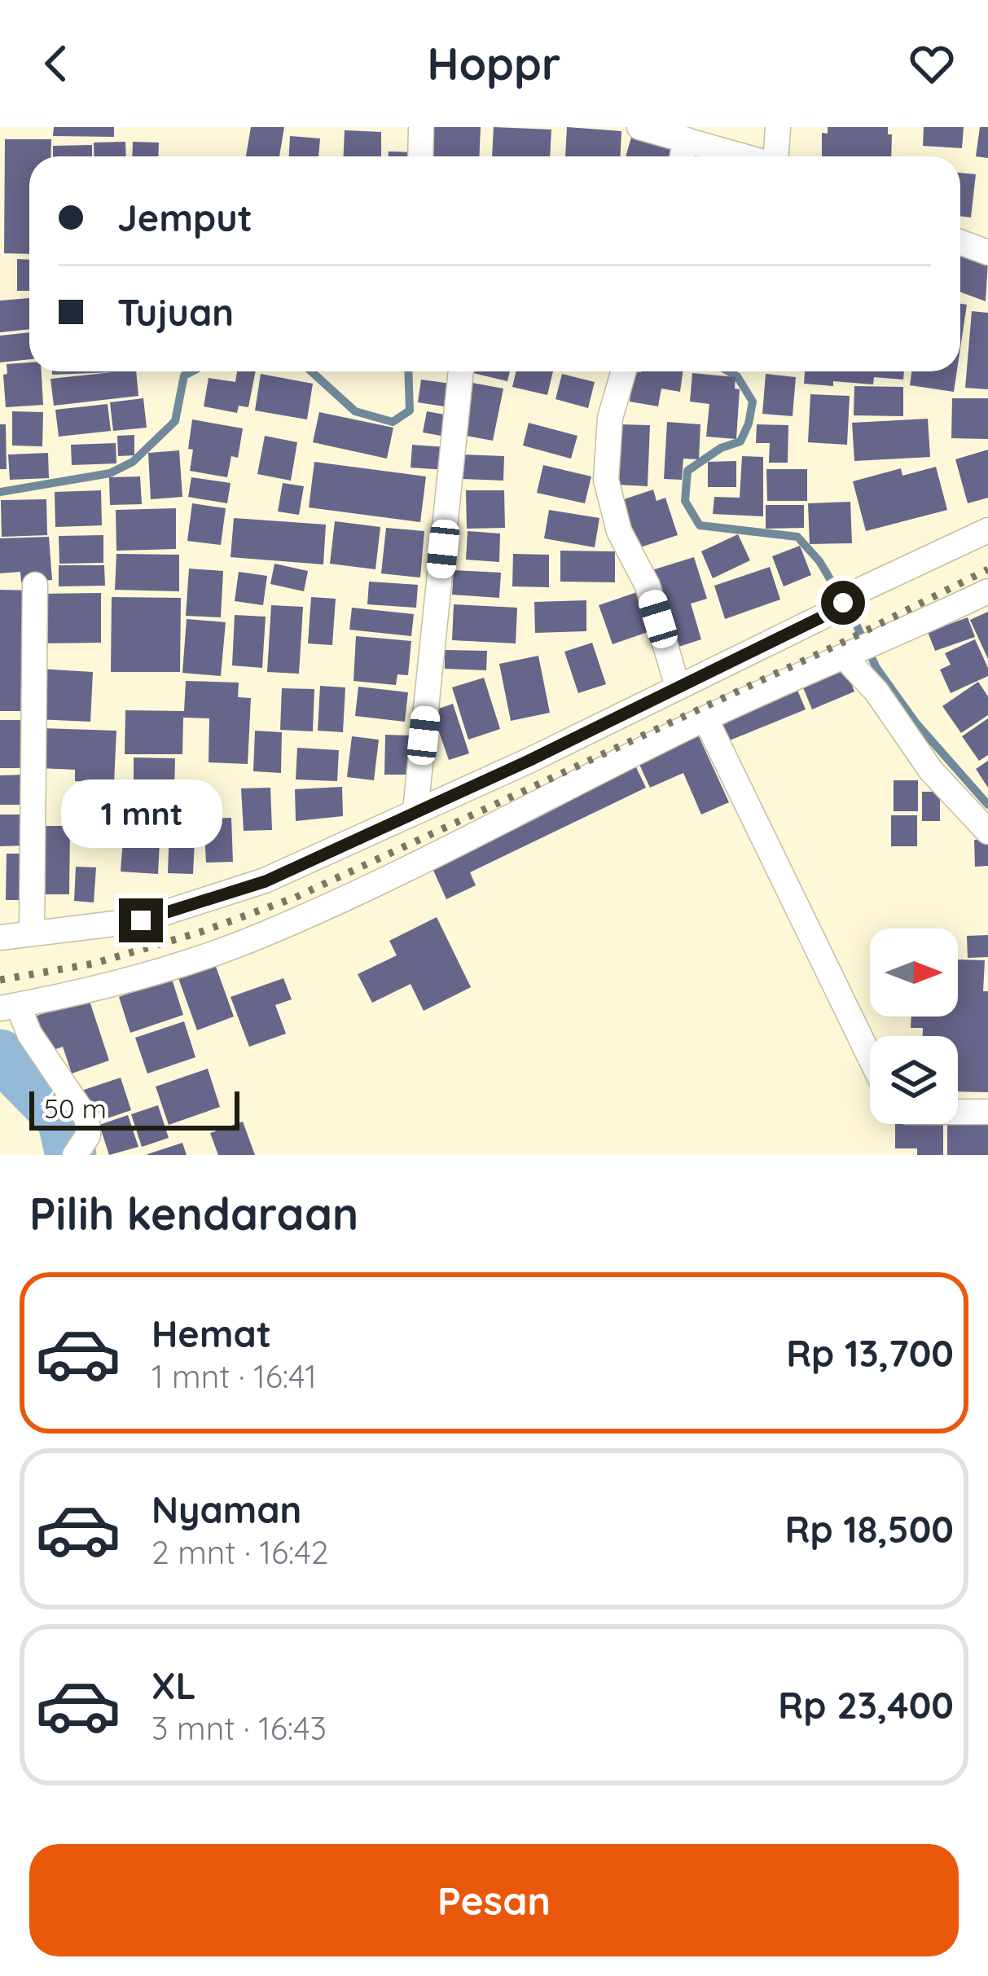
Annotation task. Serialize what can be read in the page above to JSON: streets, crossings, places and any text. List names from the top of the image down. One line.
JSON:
{"scale_bar":"50 m","north":"right","page":{"header":"Hoppr","banner":["Jemput","Tujuan"],"bubble":"1 mnt","scale":"50 m","heading":"Pilih kendaraan","list":[{"name":"Hemat","note":"1 mnt · 16:41","value":"Rp 13,700"},{"name":"Nyaman","note":"2 mnt · 16:42","value":"Rp 18,500"},{"name":"XL","note":"3 mnt · 16:43","value":"Rp 23,400"}],"buttons":"Pesan"}}
